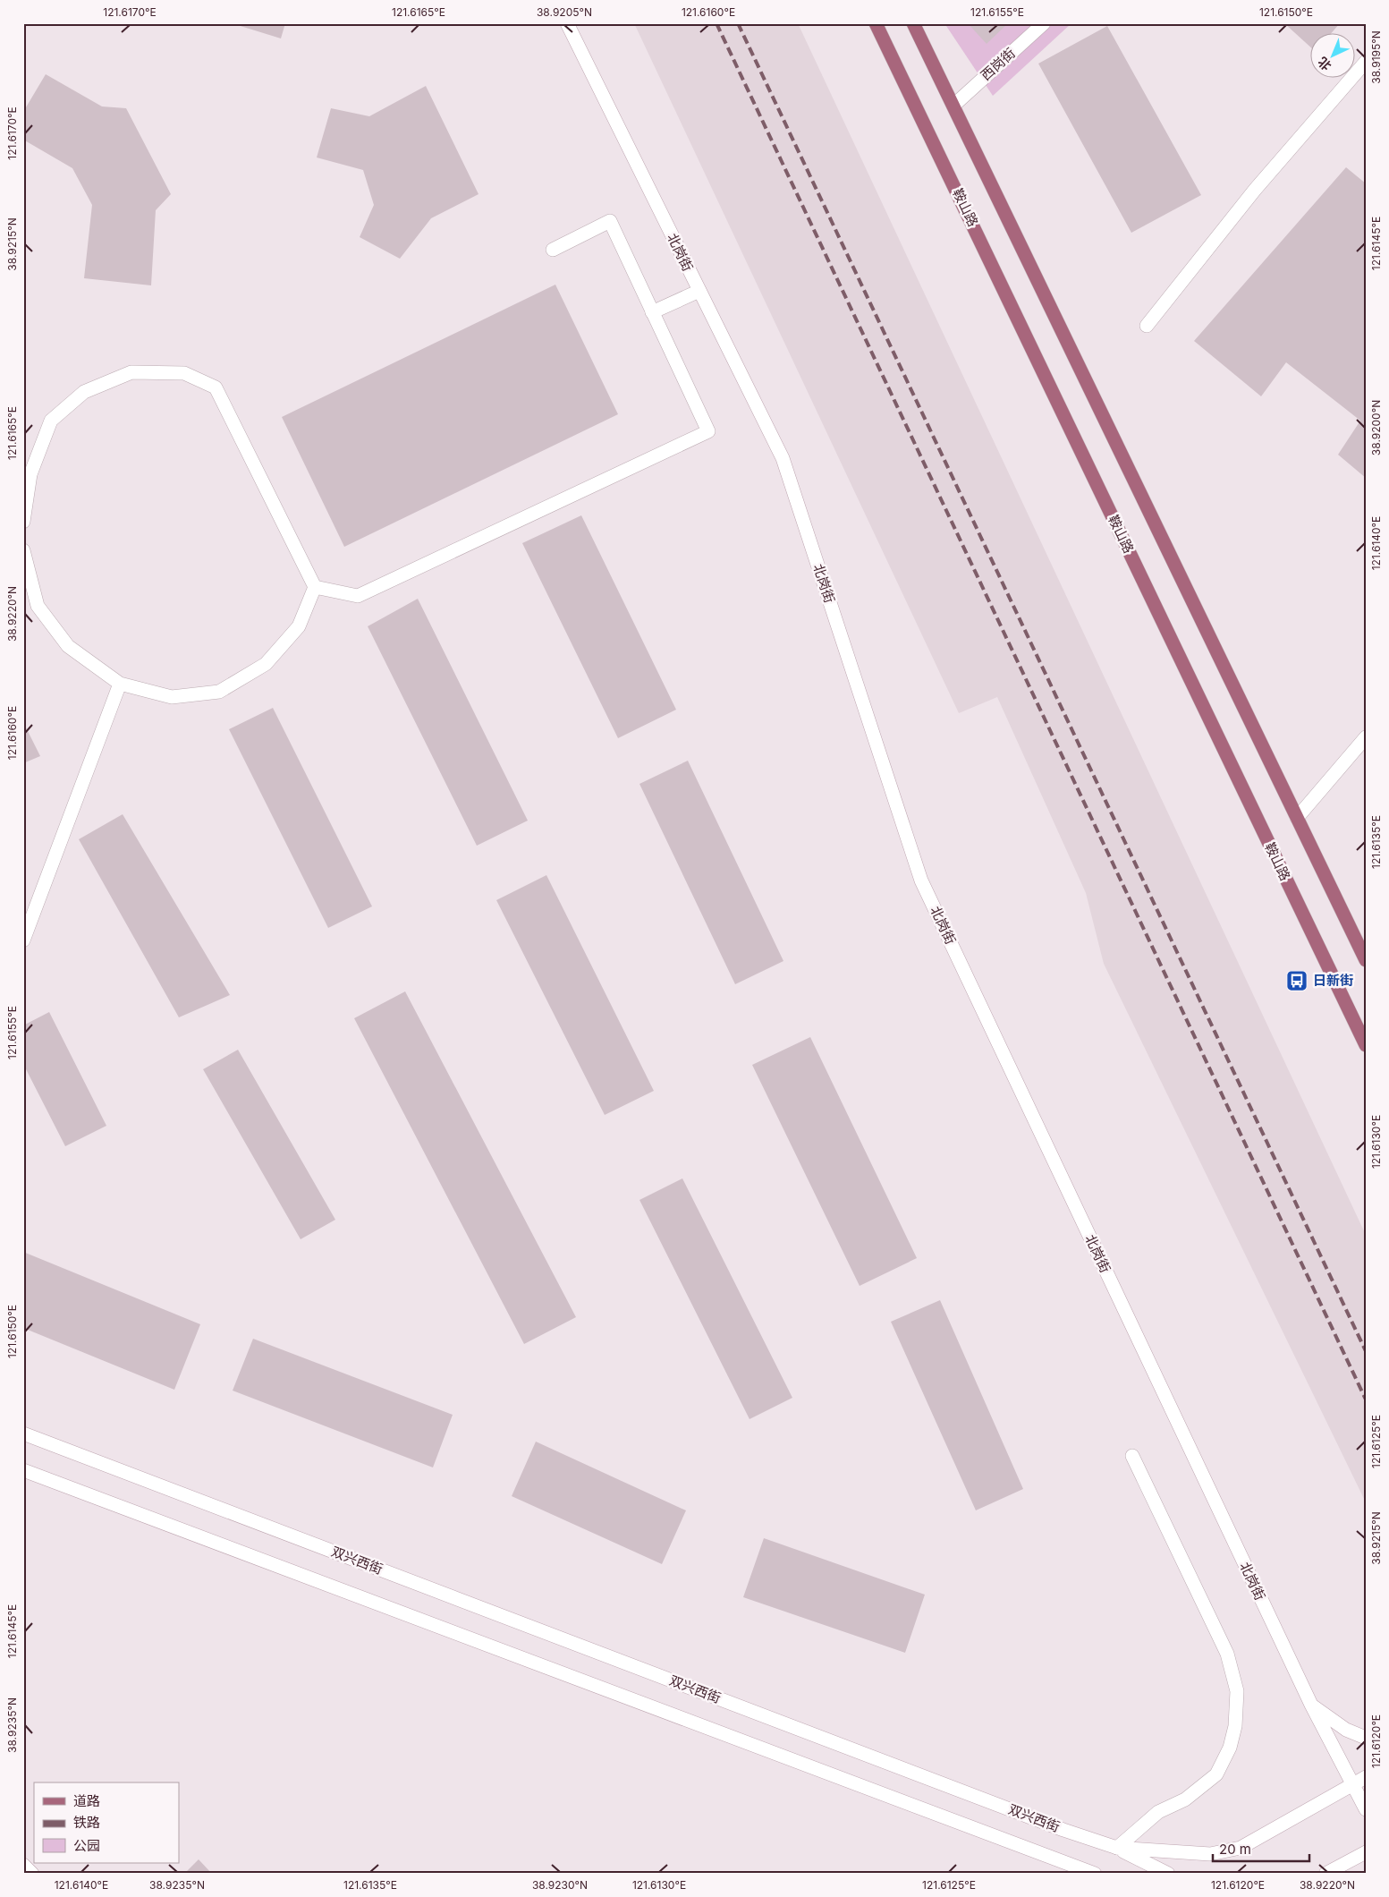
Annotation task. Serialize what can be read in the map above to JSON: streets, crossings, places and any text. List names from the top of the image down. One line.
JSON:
{"streets":{"main road":["鞍山路"],"street":["西岗街","北岗街","双兴西街"]},"crossings":[["北岗街","双兴西街"]],"places":{"bus stop":["日新街"]},"legend":["道路","铁路","公园"],"scale_bar":"20 m","north":"bottom left","coordinates":["121.6170°E","121.6165°E","38.9205°N","121.6160°E","121.6155°E","121.6150°E","38.9195°N","121.6145°E","38.9215°N","38.9200°N","121.6140°E","38.9220°N","121.6135°E","121.6130°E","121.6125°E","38.9235°N","121.6120°E","38.9230°N"]}
